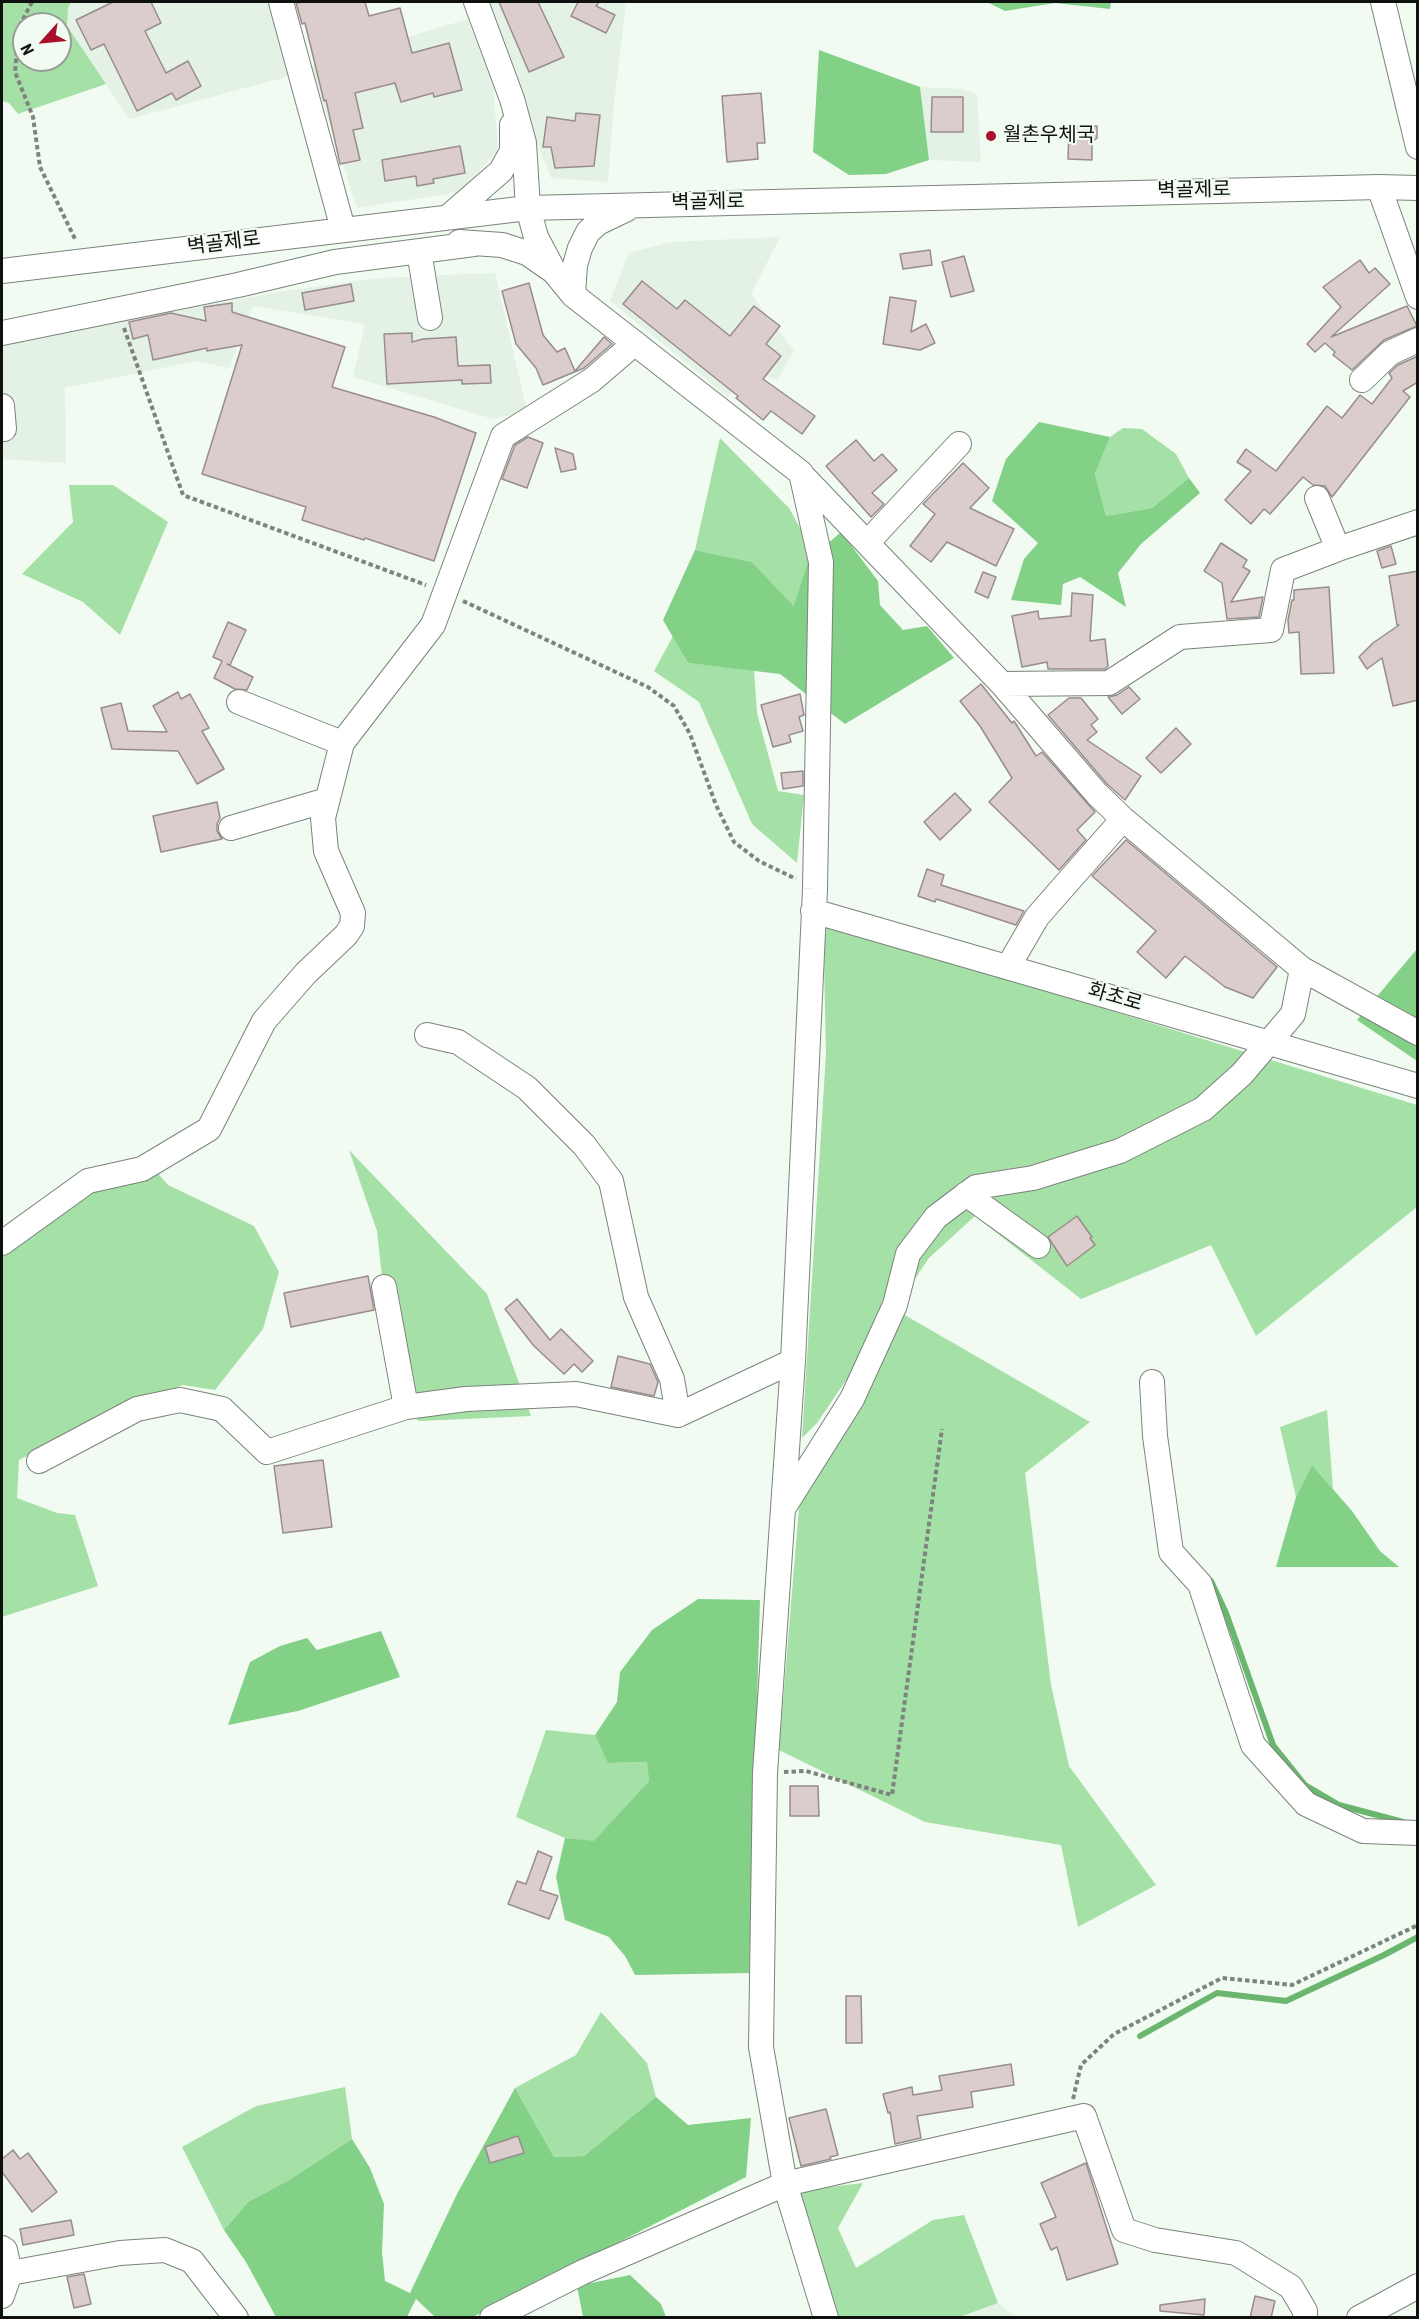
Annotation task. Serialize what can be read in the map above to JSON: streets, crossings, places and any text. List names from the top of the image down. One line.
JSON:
{"streets":{"street":["벽골제로","화초로"]},"places":["월촌우체국"],"north":"bottom left"}
